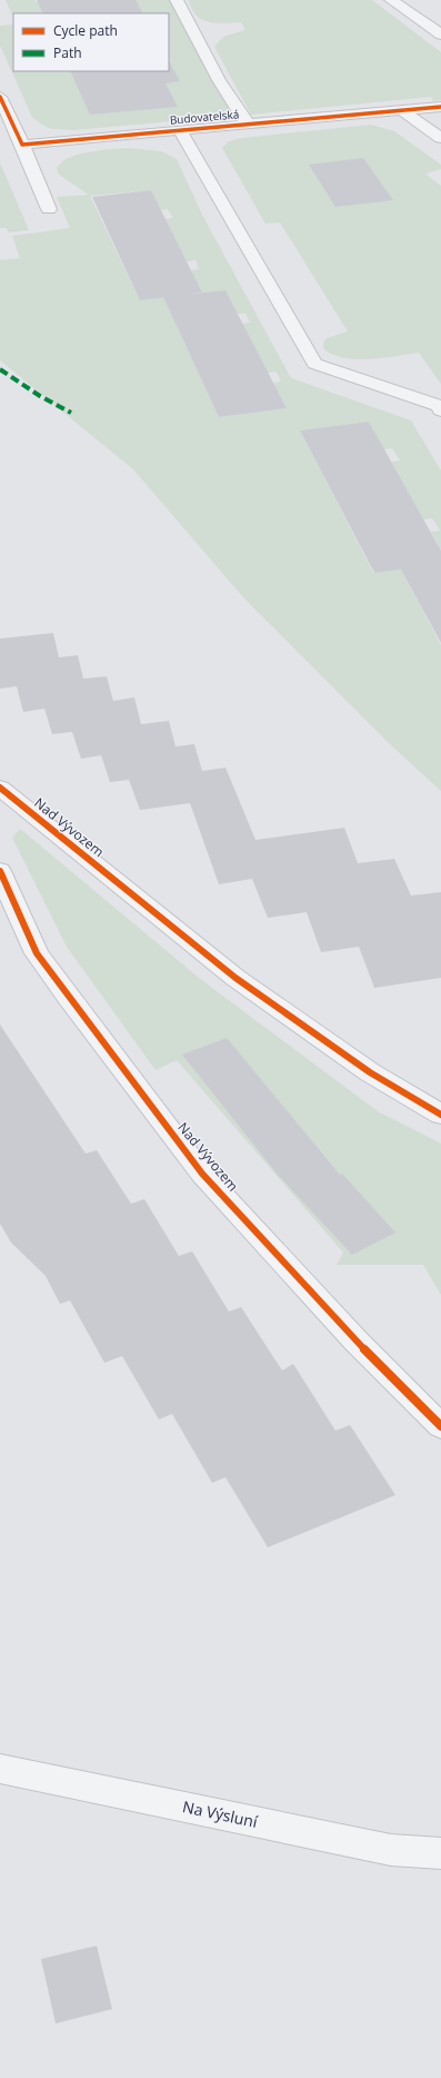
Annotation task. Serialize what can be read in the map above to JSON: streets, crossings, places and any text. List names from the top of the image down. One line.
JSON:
{"streets":{"street":["Budovatelská","Nad Vývozem","Na Výsluní"]},"legend":["Cycle path","Path"]}
